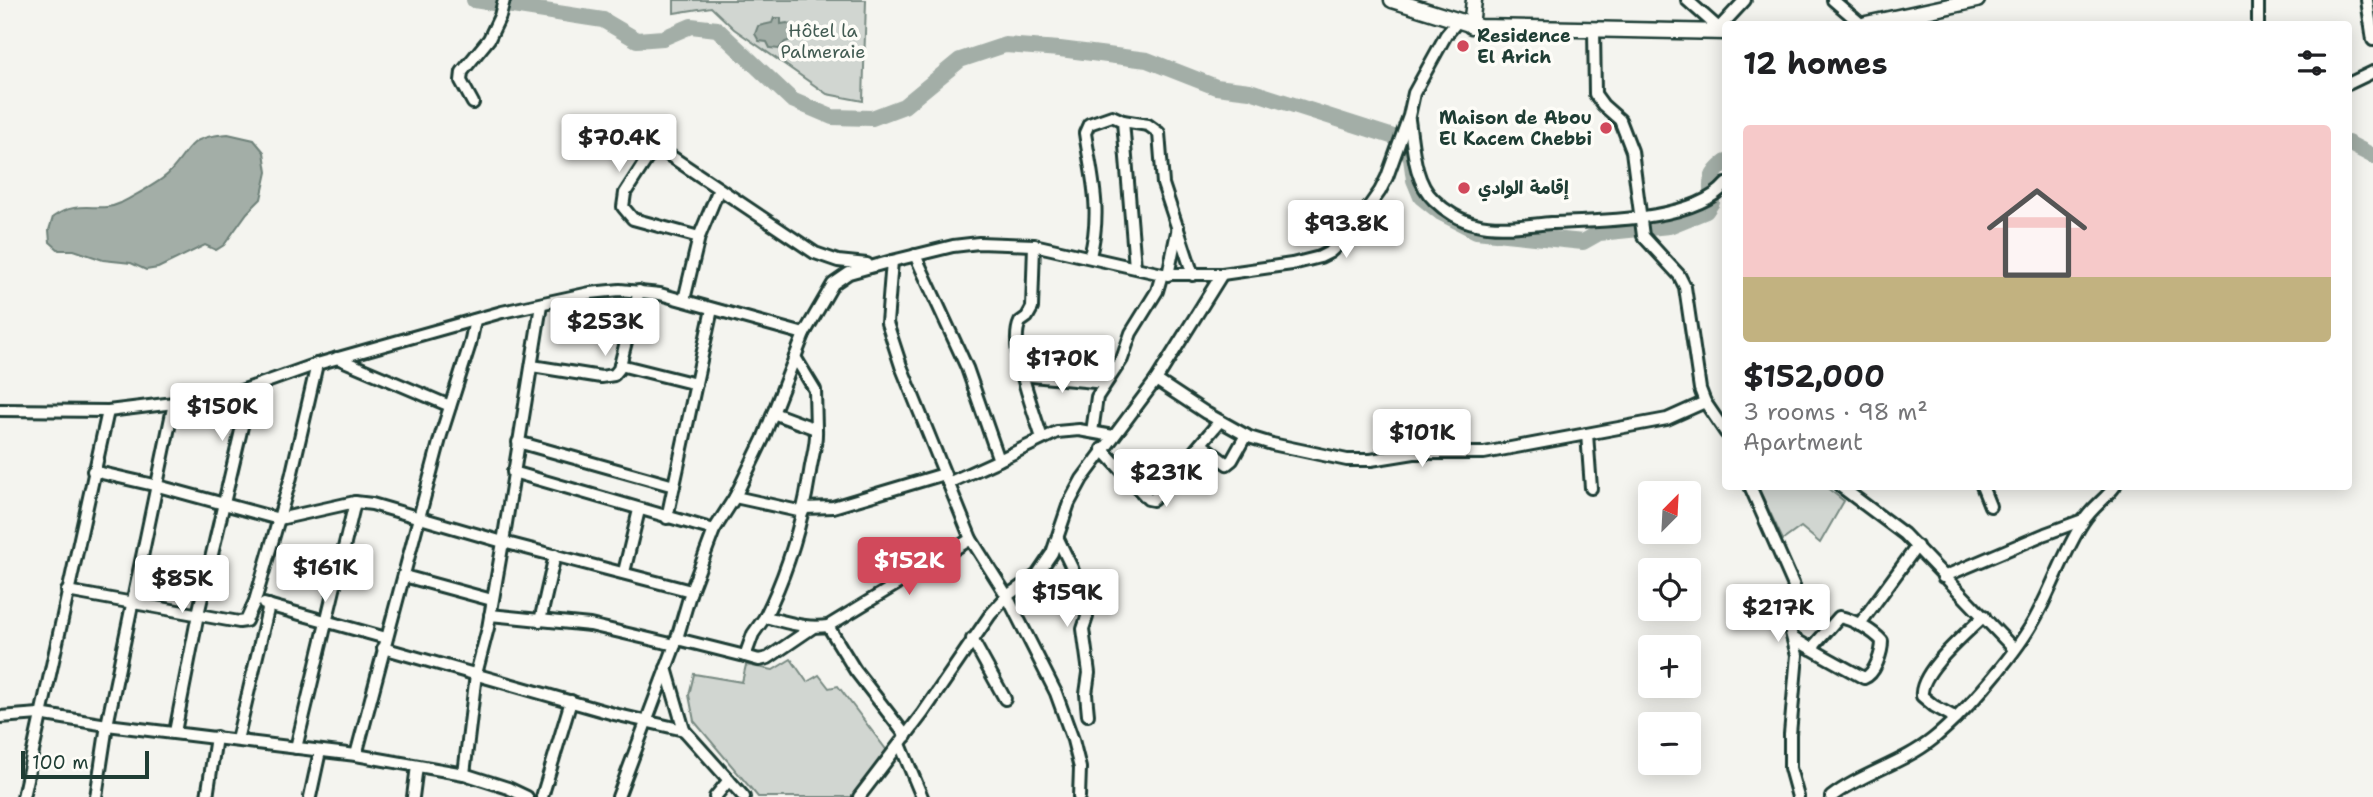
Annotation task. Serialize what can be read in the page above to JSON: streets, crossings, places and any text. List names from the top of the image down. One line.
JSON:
{"parks":["Hôtel la Palmeraie"],"places":["Residence El Arich","Maison de Abou El Kacem Chebbi","إقامة الوادي"],"scale_bar":"100 m","north":"top right","page":{"heading":"12 homes","list":[{"name":"$152,000","note":"3 rooms · 98 m² · Apartment"}],"price":["$70.4K","$93.8K","$253K","$170K","$150K","$101K","$231K","$152K","$161K","$85K","$159K","$217K"],"map_buttons":["+","−"],"scale":"100 m"}}
